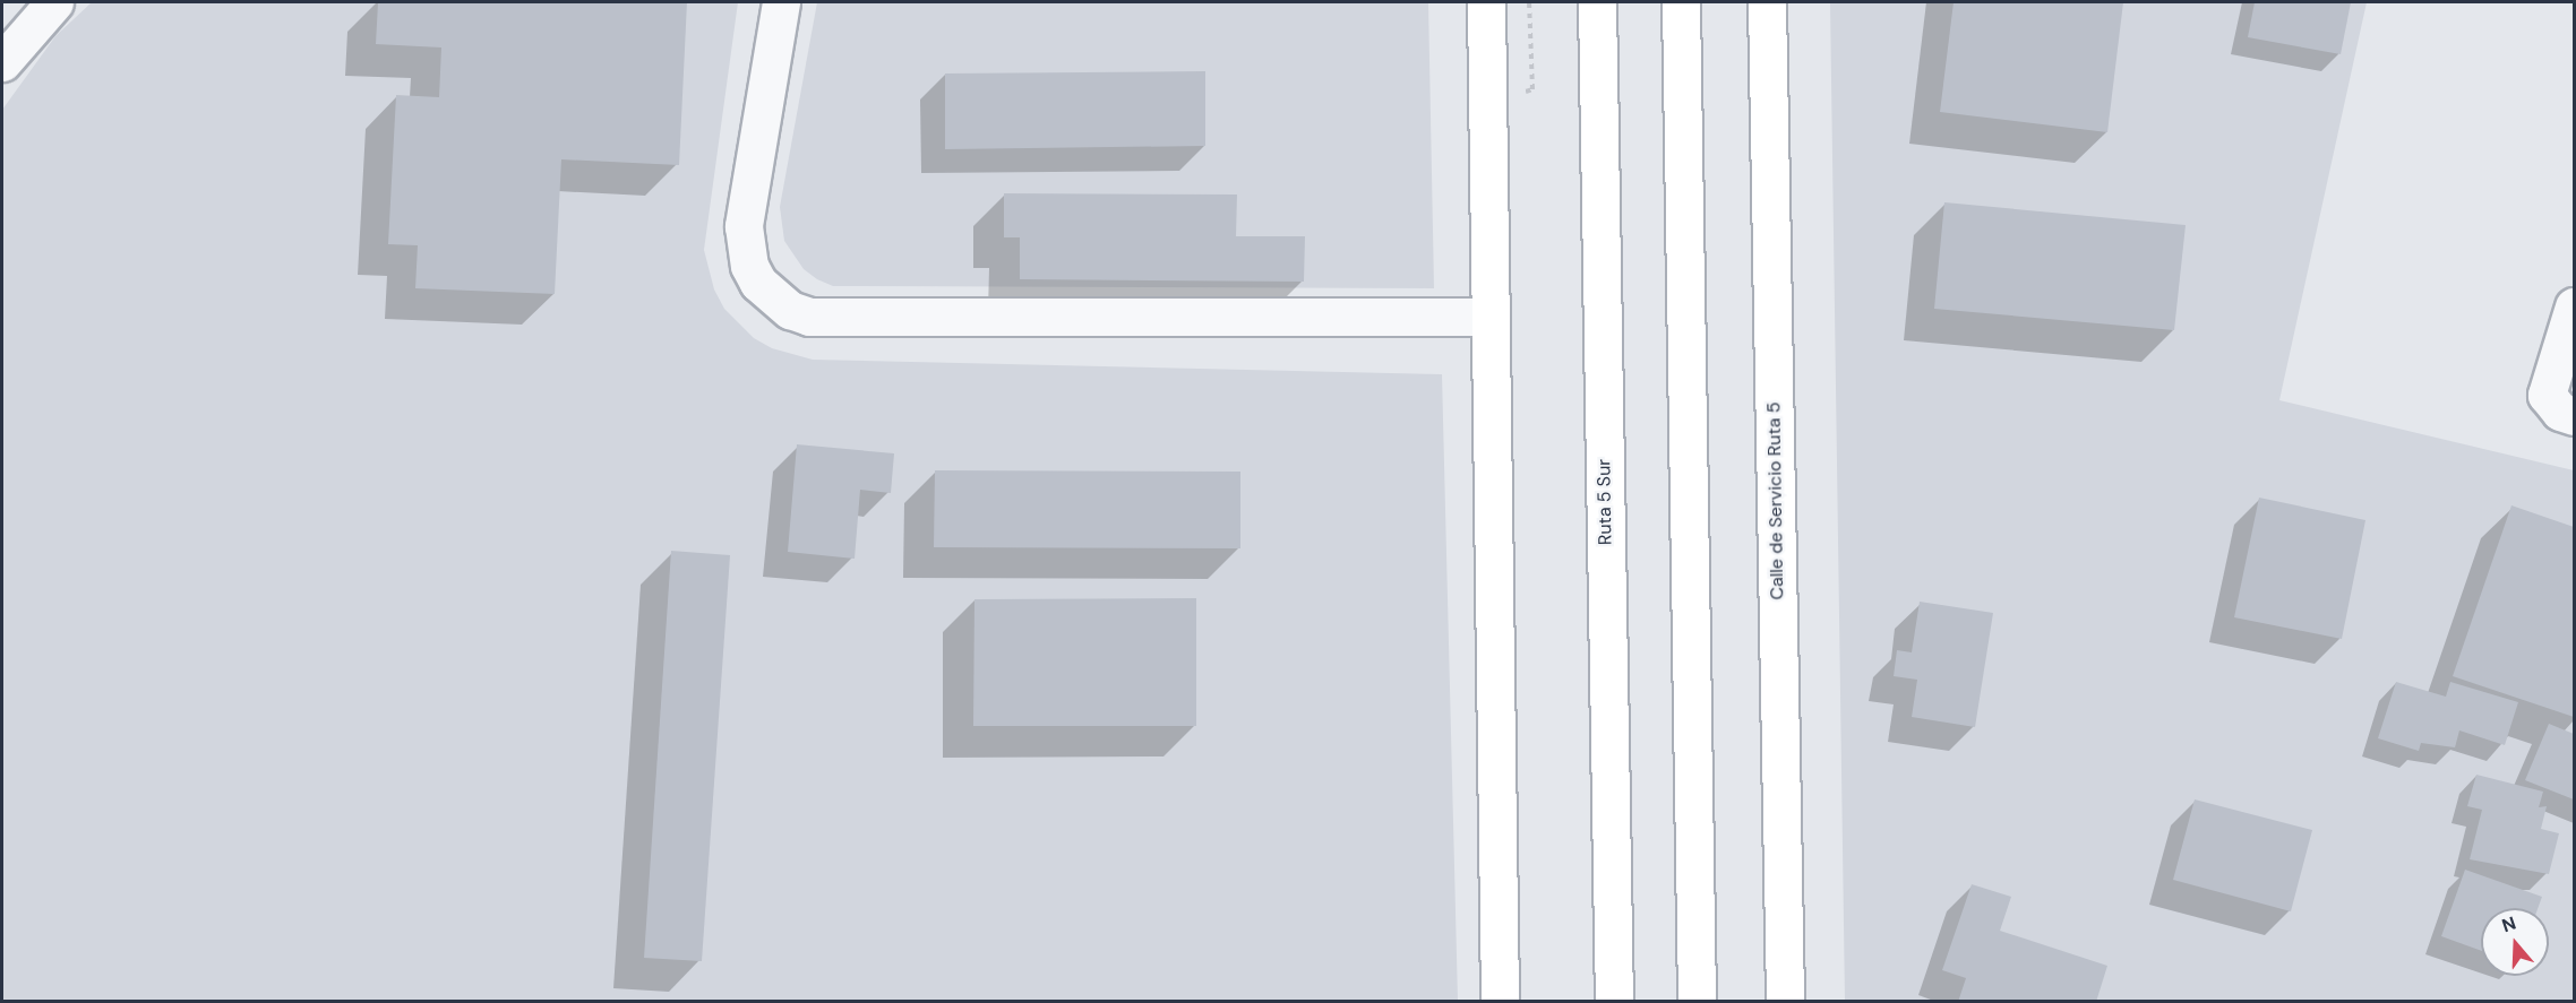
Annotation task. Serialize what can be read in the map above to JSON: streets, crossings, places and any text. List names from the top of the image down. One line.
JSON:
{"streets":{"main road":["Calle de Servicio Ruta 5","Ruta 5 Sur"]},"north":"top"}
